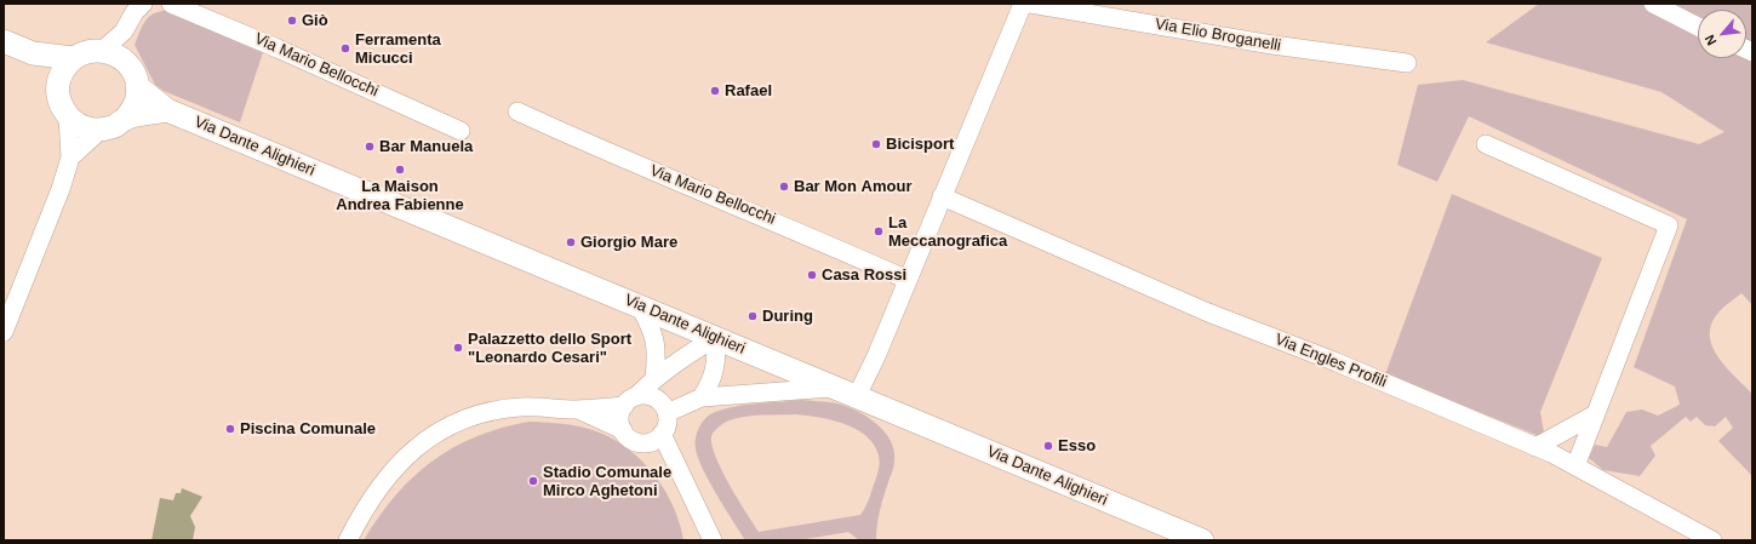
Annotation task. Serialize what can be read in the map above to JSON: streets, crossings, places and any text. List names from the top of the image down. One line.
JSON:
{"streets":{"main road":["Via Dante Alighieri"],"street":["Via Elio Broganelli","Via Mario Bellocchi","Via Engles Profili"]},"places":["Giò","Ferramenta Micucci","Rafael","Bicisport","Bar Manuela","La Maison Andrea Fabienne","Bar Mon Amour","La Meccanografica","Giorgio Mare","Casa Rossi","During","Palazzetto dello Sport \"Leonardo Cesari\"","Piscina Comunale","Esso","Stadio Comunale Mirco Aghetoni"],"north":"bottom left"}
